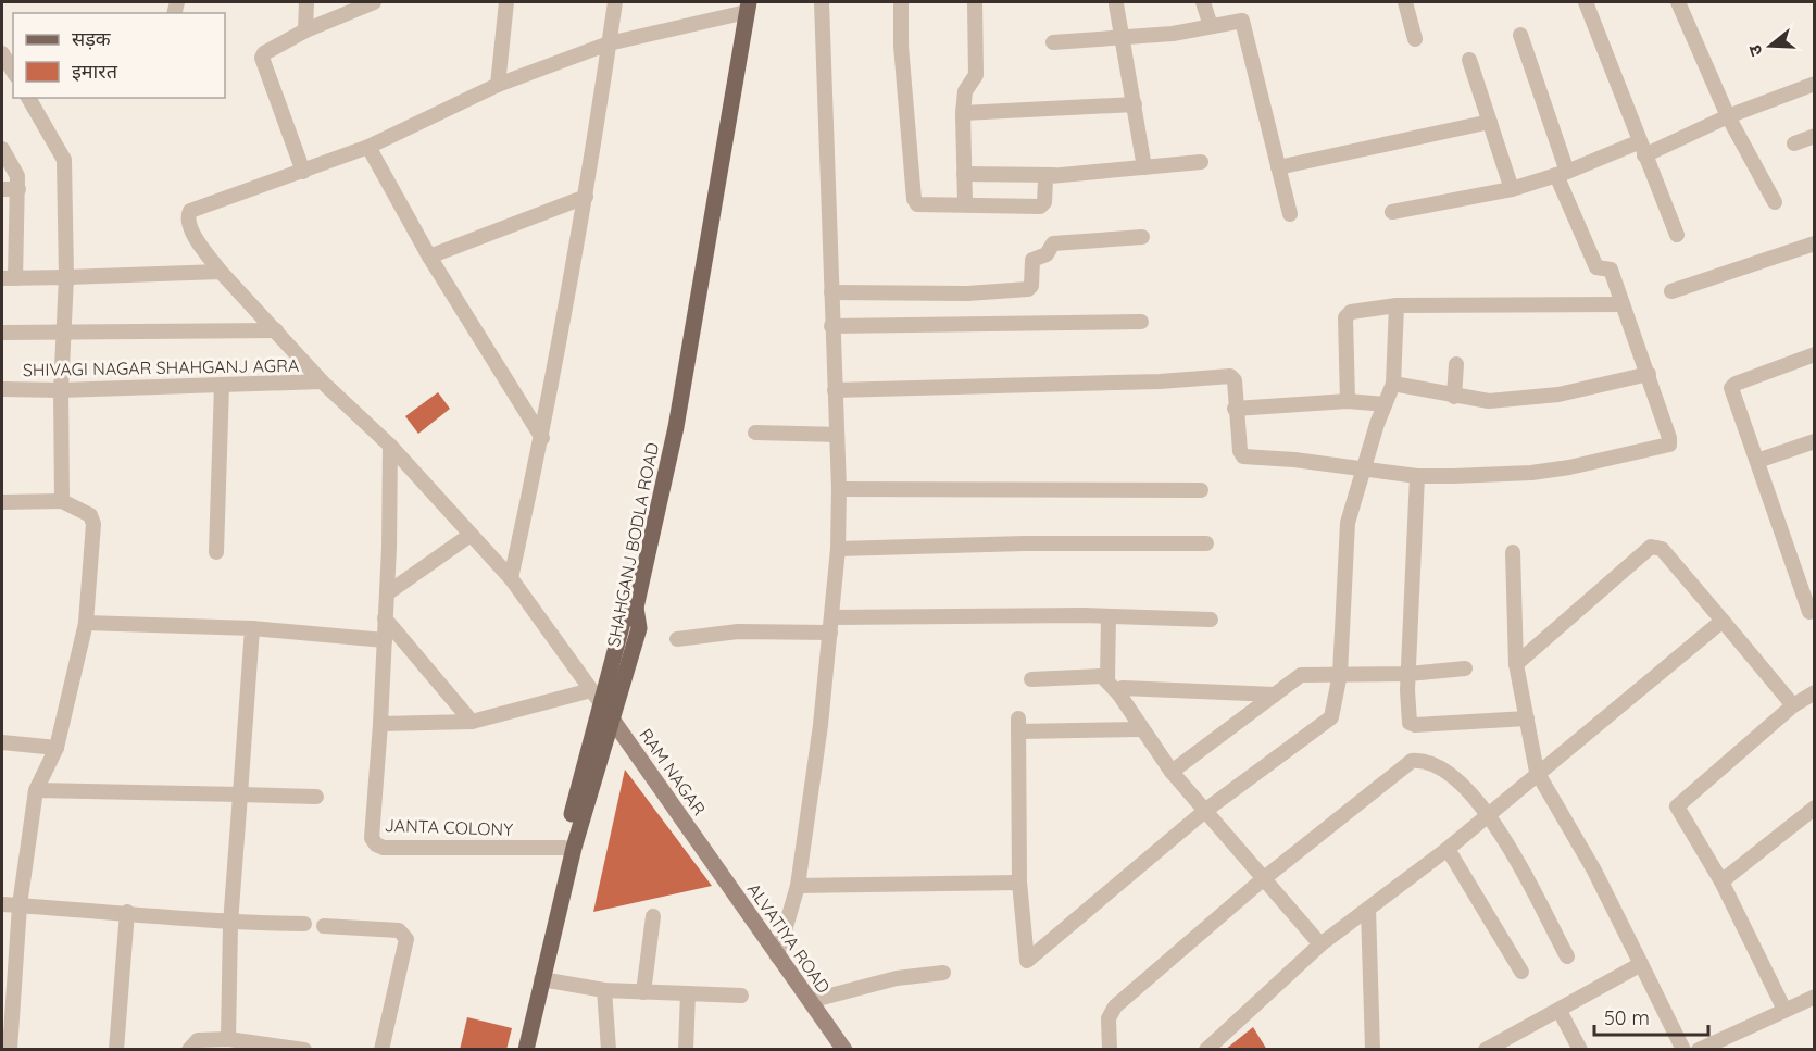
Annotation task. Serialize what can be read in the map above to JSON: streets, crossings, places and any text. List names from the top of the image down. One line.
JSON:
{"streets":{"main road":["SHAHGANJ BODLA ROAD"],"street":["SHIVAGI NAGAR SHAHGANJ AGRA","RAM NAGAR","JANTA COLONY","ALVATIYA ROAD"]},"crossings":[["SHIVAGI NAGAR SHAHGANJ AGRA","SHAHGANJ BODLA ROAD"],["SHIVAGI NAGAR SHAHGANJ AGRA","RAM NAGAR"],["SHIVAGI NAGAR SHAHGANJ AGRA","JANTA COLONY"],["SHAHGANJ BODLA ROAD","RAM NAGAR"],["RAM NAGAR","ALVATIYA ROAD"]],"legend":["सड़क","इमारत"],"scale_bar":"50 m","north":"left"}
